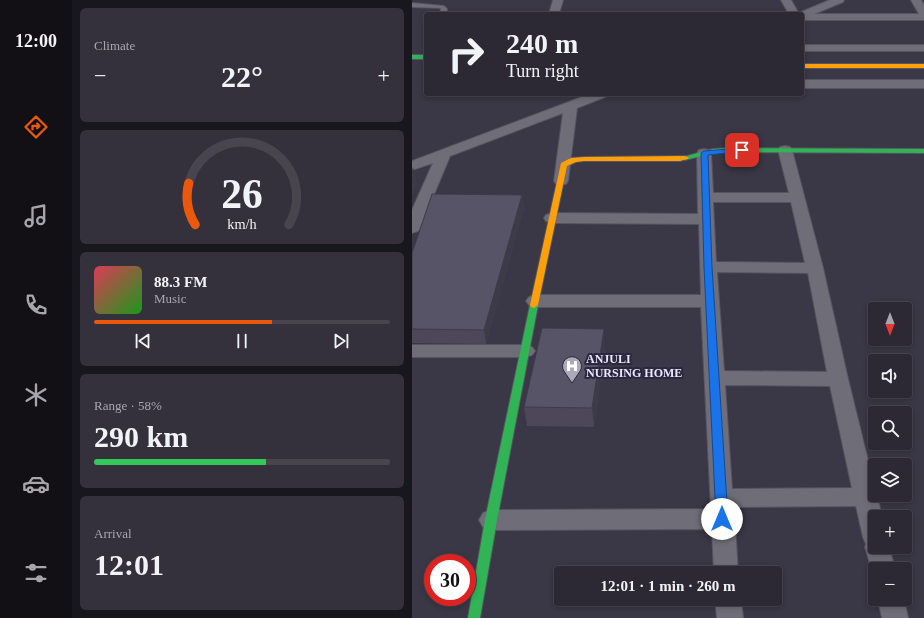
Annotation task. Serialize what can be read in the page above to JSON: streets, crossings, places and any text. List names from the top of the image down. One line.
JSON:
{"places":{"hospital":["ANJULI NURSING HOME"]},"north":"bottom","page":{"tabs":"12:00","tile":["Climate",["Range · 58%","290 km"],["Arrival","12:01"]],"turn":["240 m","Turn right"],"heat":["−","22°","+"],"song":["88.3 FM","Music"],"map_buttons":["+","−"],"limit":"30","trip":"12:01 · 1 min · 260 m","gauge":["26","km/h"]}}
